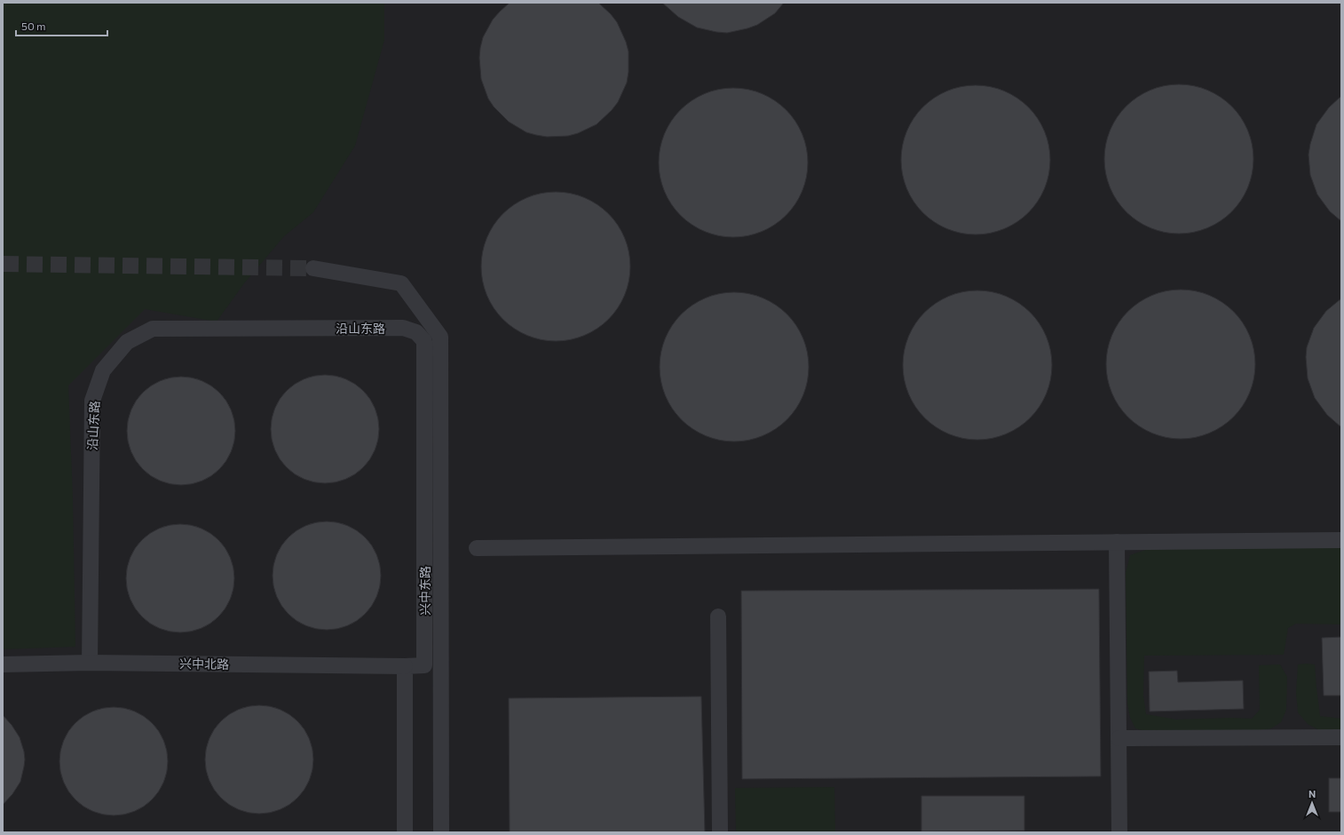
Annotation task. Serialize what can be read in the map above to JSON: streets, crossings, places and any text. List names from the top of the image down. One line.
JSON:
{"streets":{"lane":["沿山东路","兴中东路","兴中北路"]},"crossings":[["沿山东路","兴中东路"],["沿山东路","兴中北路"],["兴中东路","兴中北路"]],"scale_bar":"50 m","north":"top"}
